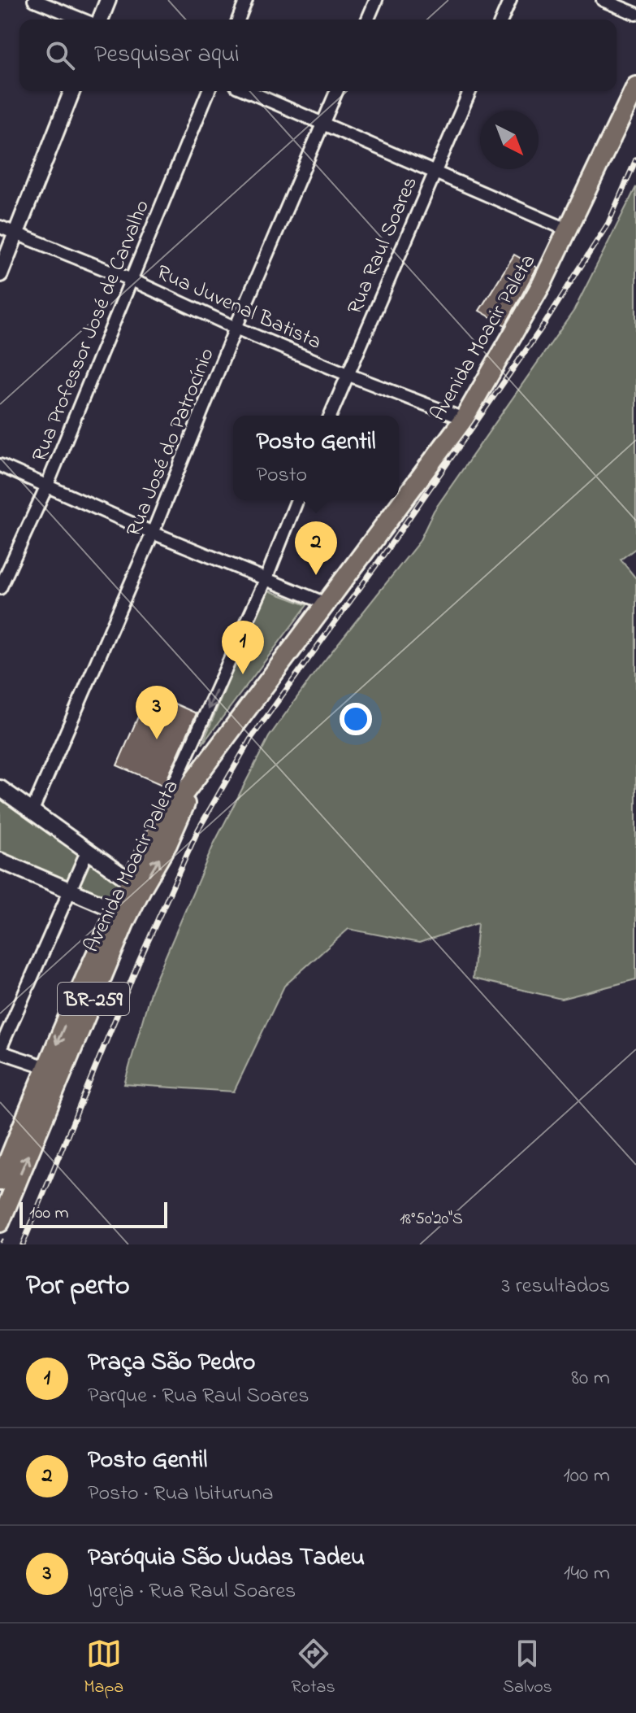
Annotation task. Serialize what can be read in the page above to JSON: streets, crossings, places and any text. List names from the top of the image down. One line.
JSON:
{"streets":{"main road":["Avenida Moacir Paleta","BR-259"],"street":["Rua Raul Soares","Rua Juvenal Batista","Rua Professor José de Carvalho","Rua José do Patrocínio"]},"crossings":[["Rua Raul Soares","Rua Juvenal Batista"],["Rua Juvenal Batista","Rua Professor José de Carvalho"],["Rua Juvenal Batista","Avenida Moacir Paleta"],["Rua Juvenal Batista","Rua José do Patrocínio"]],"scale_bar":"100 m","north":"bottom right","page":{"search":"Pesquisar aqui","popup":["Posto Gentil","Posto"],"pins":["2","1","3"],"scale":"100 m","heading":["Por perto","3 resultados"],"list":[{"mark":"1","name":"Praça São Pedro","note":"Parque · Rua Raul Soares","value":"80 m"},{"mark":"2","name":"Posto Gentil","note":"Posto · Rua Ibituruna","value":"100 m"},{"mark":"3","name":"Paróquia São Judas Tadeu","note":"Igreja · Rua Raul Soares","value":"140 m"}],"nav":["Mapa","Rotas","Salvos"]},"coordinates":["18°50'20\"S"]}
